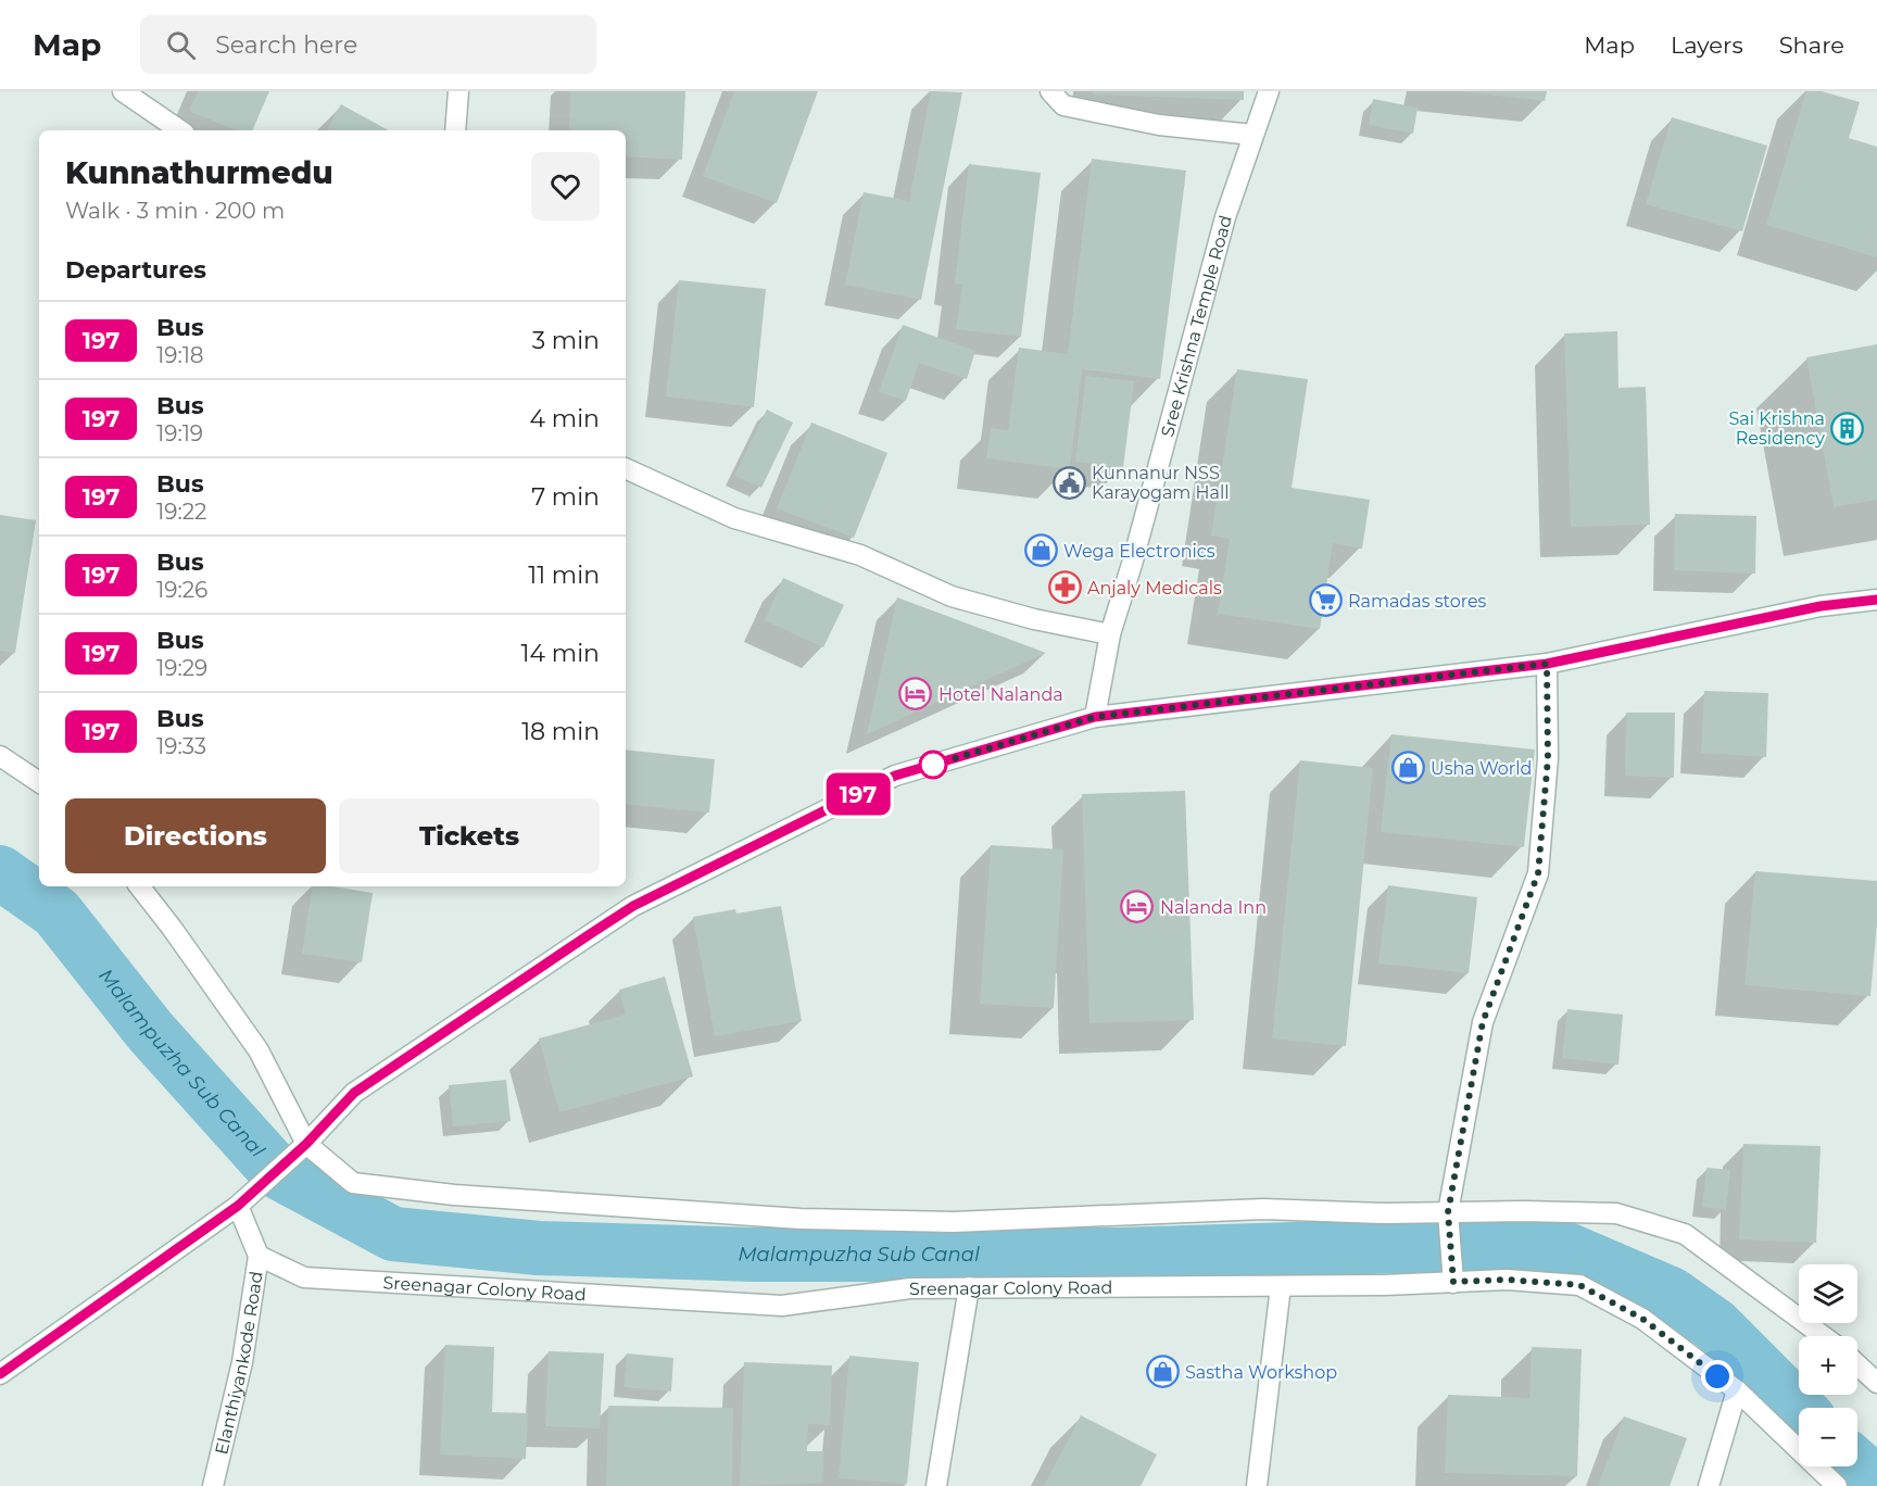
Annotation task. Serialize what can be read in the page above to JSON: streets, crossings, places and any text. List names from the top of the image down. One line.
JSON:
{"streets":{"street":["Sree Krishna Temple Road","Sreenagar Colony Road","Elanthiyankode Road"]},"crossings":[["Sreenagar Colony Road","Elanthiyankode Road"]],"water":["Malampuzha Sub Canal"],"places":{"building":["Sai Krishna Residency"],"public building":["Kunnanur NSS Karayogam Hall"],"shop":["Wega Electronics","Usha World","Sastha Workshop"],"pharmacy":["Anjaly Medicals"],"supermarket":["Ramadas stores"],"hotel":["Hotel Nalanda","Nalanda Inn"]},"lines":["bus line 197"],"page":{"header":"Map","search":"Search here","nav":["Map","Layers","Share"],"on_map":"197","heading":[["Kunnathurmedu","Walk · 3 min · 200 m"],"Departures"],"list":[{"mark":"197","name":"Bus","note":"19:18","value":"3 min"},{"mark":"197","name":"Bus","note":"19:19","value":"4 min"},{"mark":"197","name":"Bus","note":"19:22","value":"7 min"},{"mark":"197","name":"Bus","note":"19:26","value":"11 min"},{"mark":"197","name":"Bus","note":"19:29","value":"14 min"},{"mark":"197","name":"Bus","note":"19:33","value":"18 min"}],"buttons":["Directions","Tickets"],"map_buttons":["+","−"]}}
